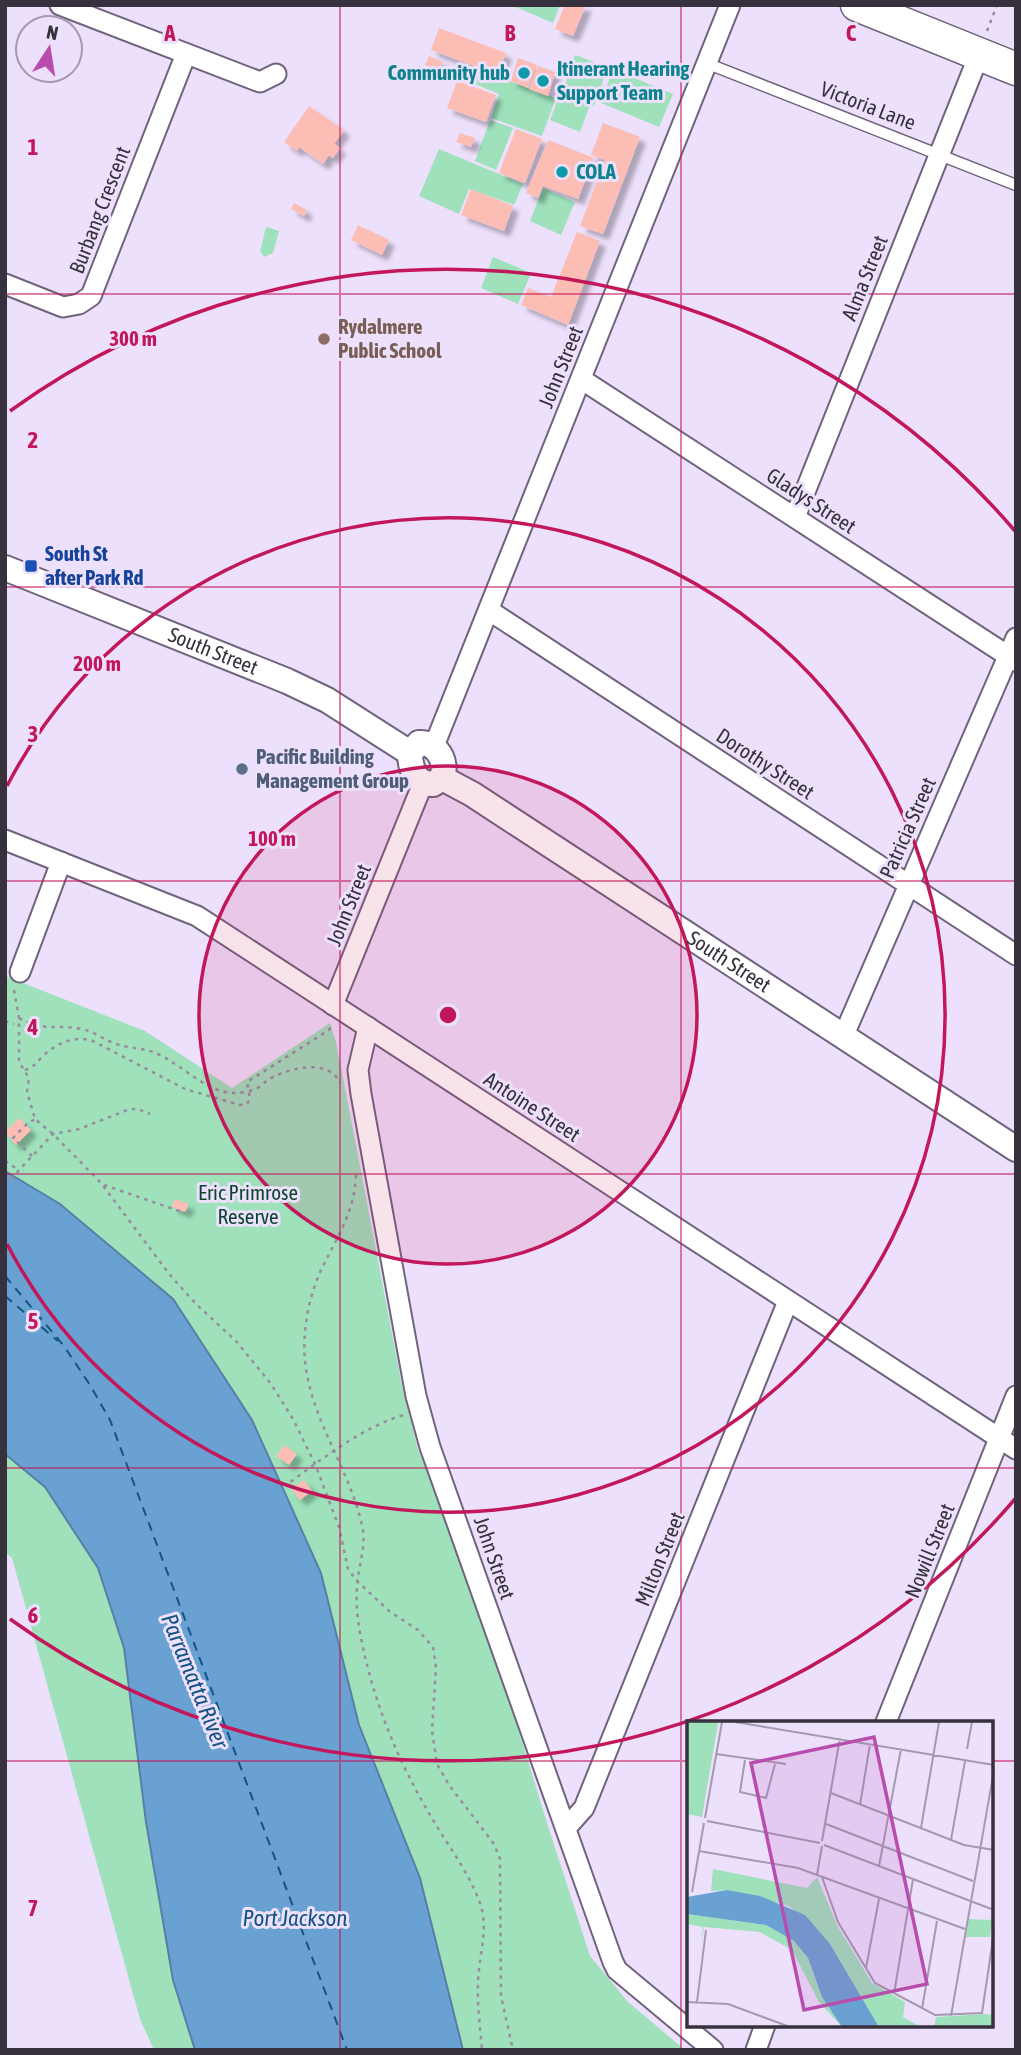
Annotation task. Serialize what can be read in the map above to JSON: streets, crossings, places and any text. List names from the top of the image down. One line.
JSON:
{"streets":{"street":["Burbang Crescent","Alma Street","John Street","Gladys Street","South Street","Dorothy Street","Patricia Street","Antoine Street","Nowill Street","Milton Street"],"lane":["Victoria Lane"]},"crossings":[["Victoria Lane","Alma Street"],["Victoria Lane","John Street"],["Alma Street","Gladys Street"],["John Street","Gladys Street"],["John Street","South Street"],["John Street","Dorothy Street"],["John Street","Antoine Street"],["John Street","Milton Street"],["Gladys Street","Patricia Street"],["South Street","Patricia Street"],["Dorothy Street","Patricia Street"],["Antoine Street","Nowill Street"],["Antoine Street","Milton Street"]],"water":["Parramatta River","Port Jackson"],"parks":["Eric Primrose Reserve"],"places":{"other":["Community hub","Itinerant Hearing Support Team","COLA","Rydalmere Public School","Pacific Building Management Group"],"transit":["South St after Park Rd"]},"north":"top","grid":{"columns":["A","B","C"],"rows":["1","2","3","4","5","6","7"]},"rings":["300 m","200 m","100 m"]}
